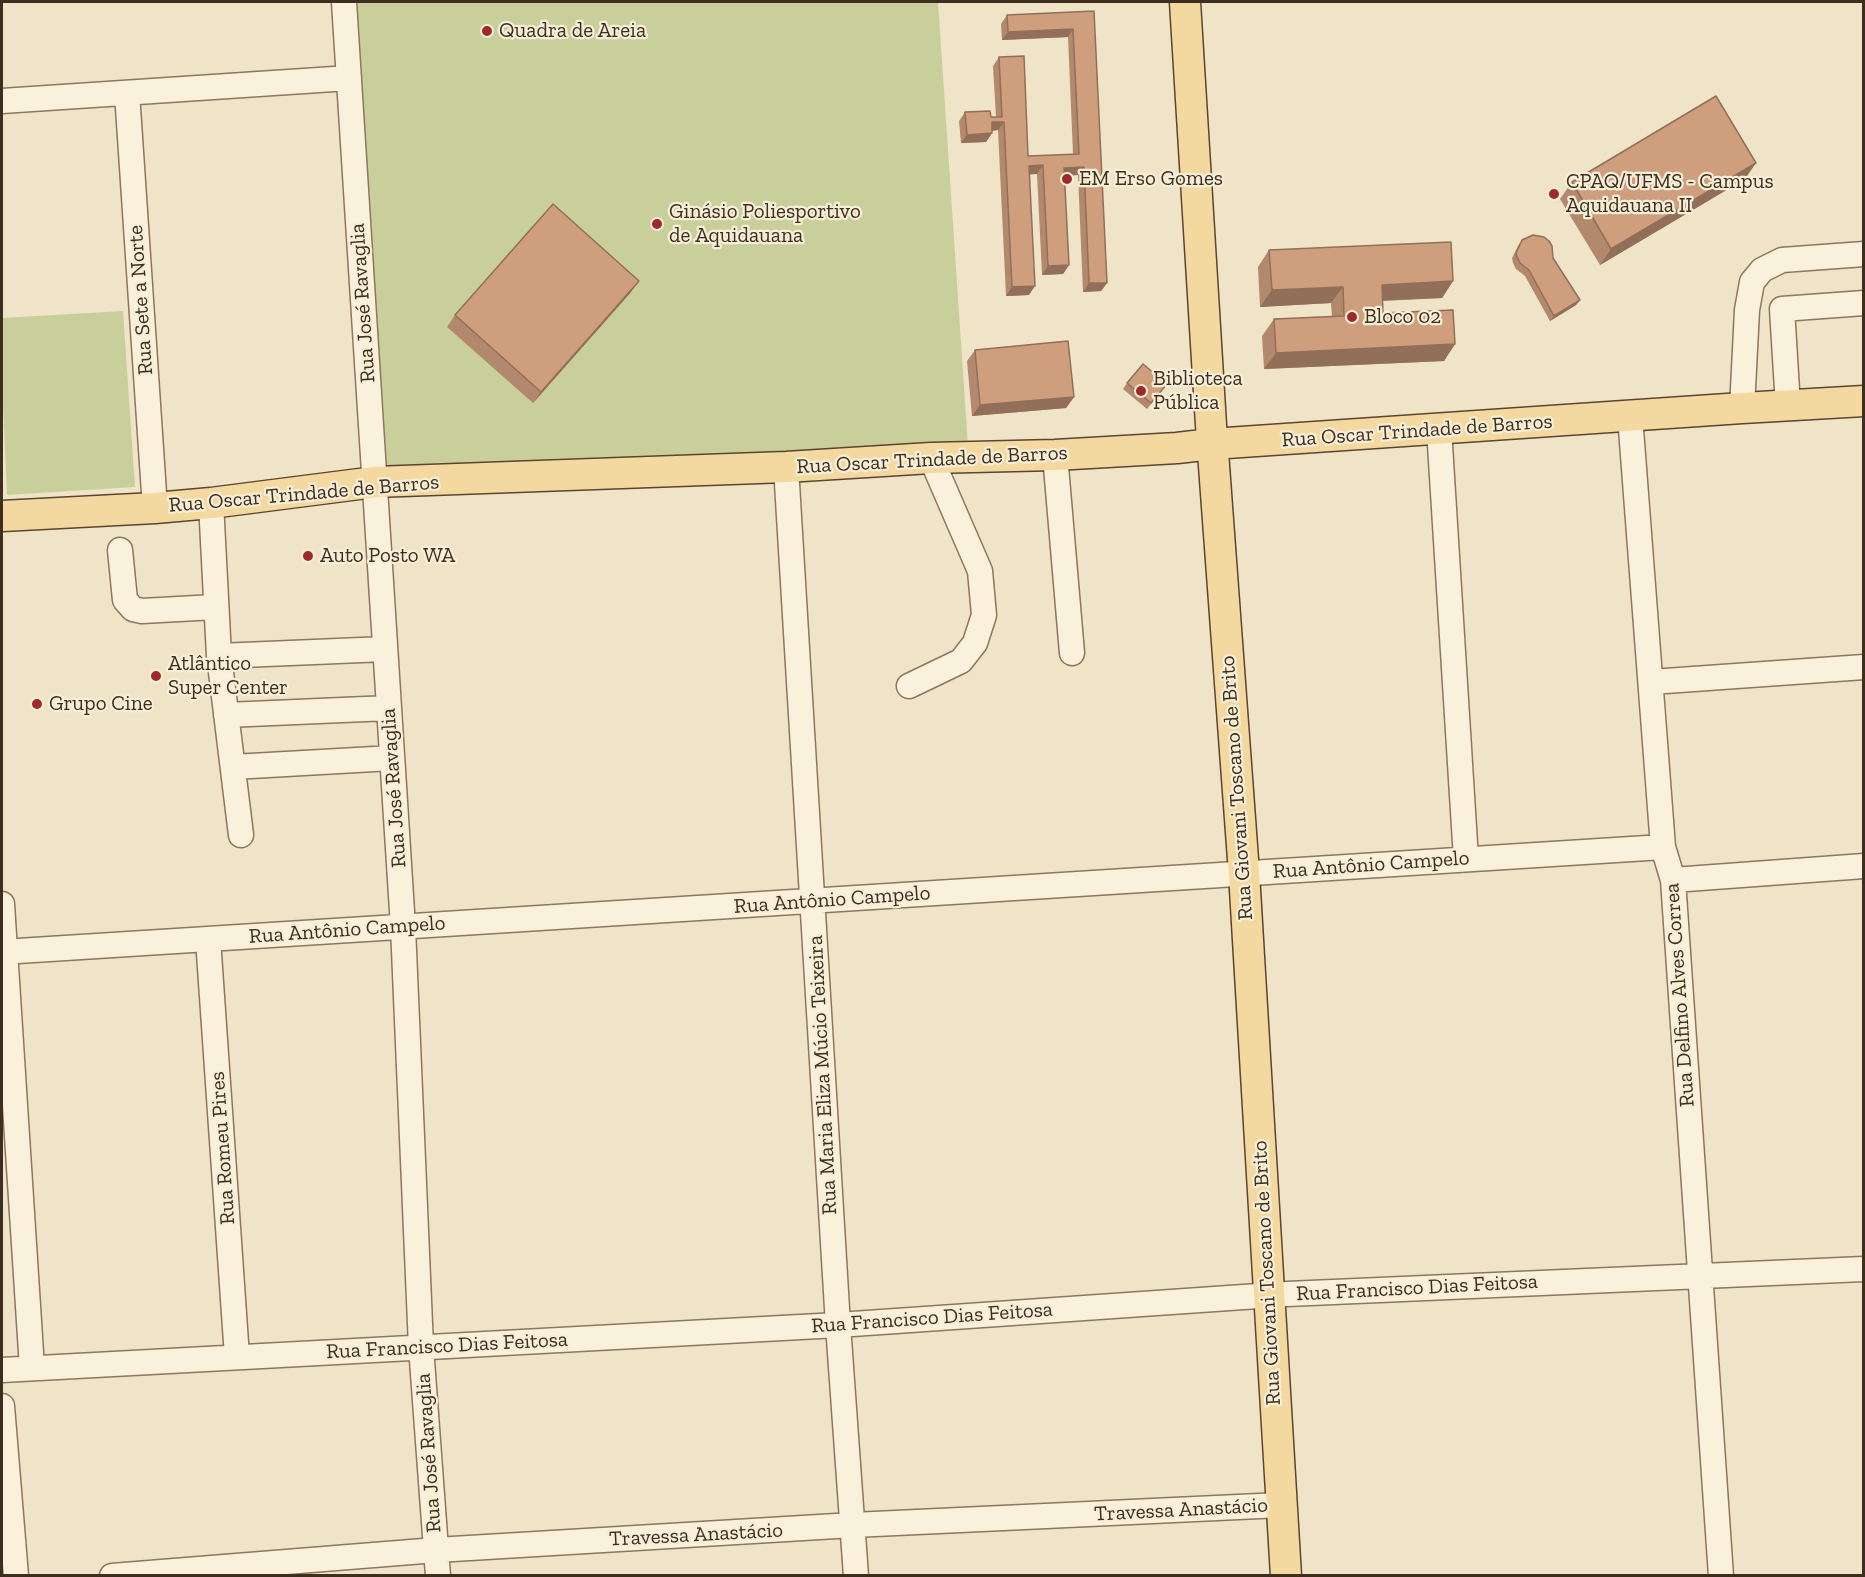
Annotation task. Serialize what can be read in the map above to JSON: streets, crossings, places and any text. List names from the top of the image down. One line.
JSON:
{"streets":{"main road":["Rua Oscar Trindade de Barros","Rua Giovani Toscano de Brito"],"street":["Rua Sete a Norte","Rua José Ravaglia","Rua Antônio Campelo","Rua Delfino Alves Correa","Rua Maria Eliza Múcio Teixeira","Rua Romeu Pires","Rua Francisco Dias Feitosa","Travessa Anastácio"]},"crossings":[["Rua Sete a Norte","Rua Oscar Trindade de Barros"],["Rua José Ravaglia","Rua Oscar Trindade de Barros"],["Rua José Ravaglia","Rua Antônio Campelo"],["Rua José Ravaglia","Rua Francisco Dias Feitosa"],["Rua José Ravaglia","Travessa Anastácio"],["Rua Oscar Trindade de Barros","Rua Giovani Toscano de Brito"],["Rua Oscar Trindade de Barros","Rua Delfino Alves Correa"],["Rua Oscar Trindade de Barros","Rua Maria Eliza Múcio Teixeira"],["Rua Giovani Toscano de Brito","Rua Antônio Campelo"],["Rua Giovani Toscano de Brito","Rua Francisco Dias Feitosa"],["Rua Giovani Toscano de Brito","Travessa Anastácio"],["Rua Antônio Campelo","Rua Delfino Alves Correa"],["Rua Antônio Campelo","Rua Maria Eliza Múcio Teixeira"],["Rua Antônio Campelo","Rua Romeu Pires"],["Rua Delfino Alves Correa","Rua Francisco Dias Feitosa"],["Rua Maria Eliza Múcio Teixeira","Rua Francisco Dias Feitosa"],["Rua Maria Eliza Múcio Teixeira","Travessa Anastácio"],["Rua Romeu Pires","Rua Francisco Dias Feitosa"]],"places":["Quadra de Areia","EM Erso Gomes","CPAQ/UFMS - Campus Aquidauana II","Ginásio Poliesportivo de Aquidauana","Bloco 02","Biblioteca Pública","Auto Posto WA","Atlântico Super Center","Grupo Cine"]}
